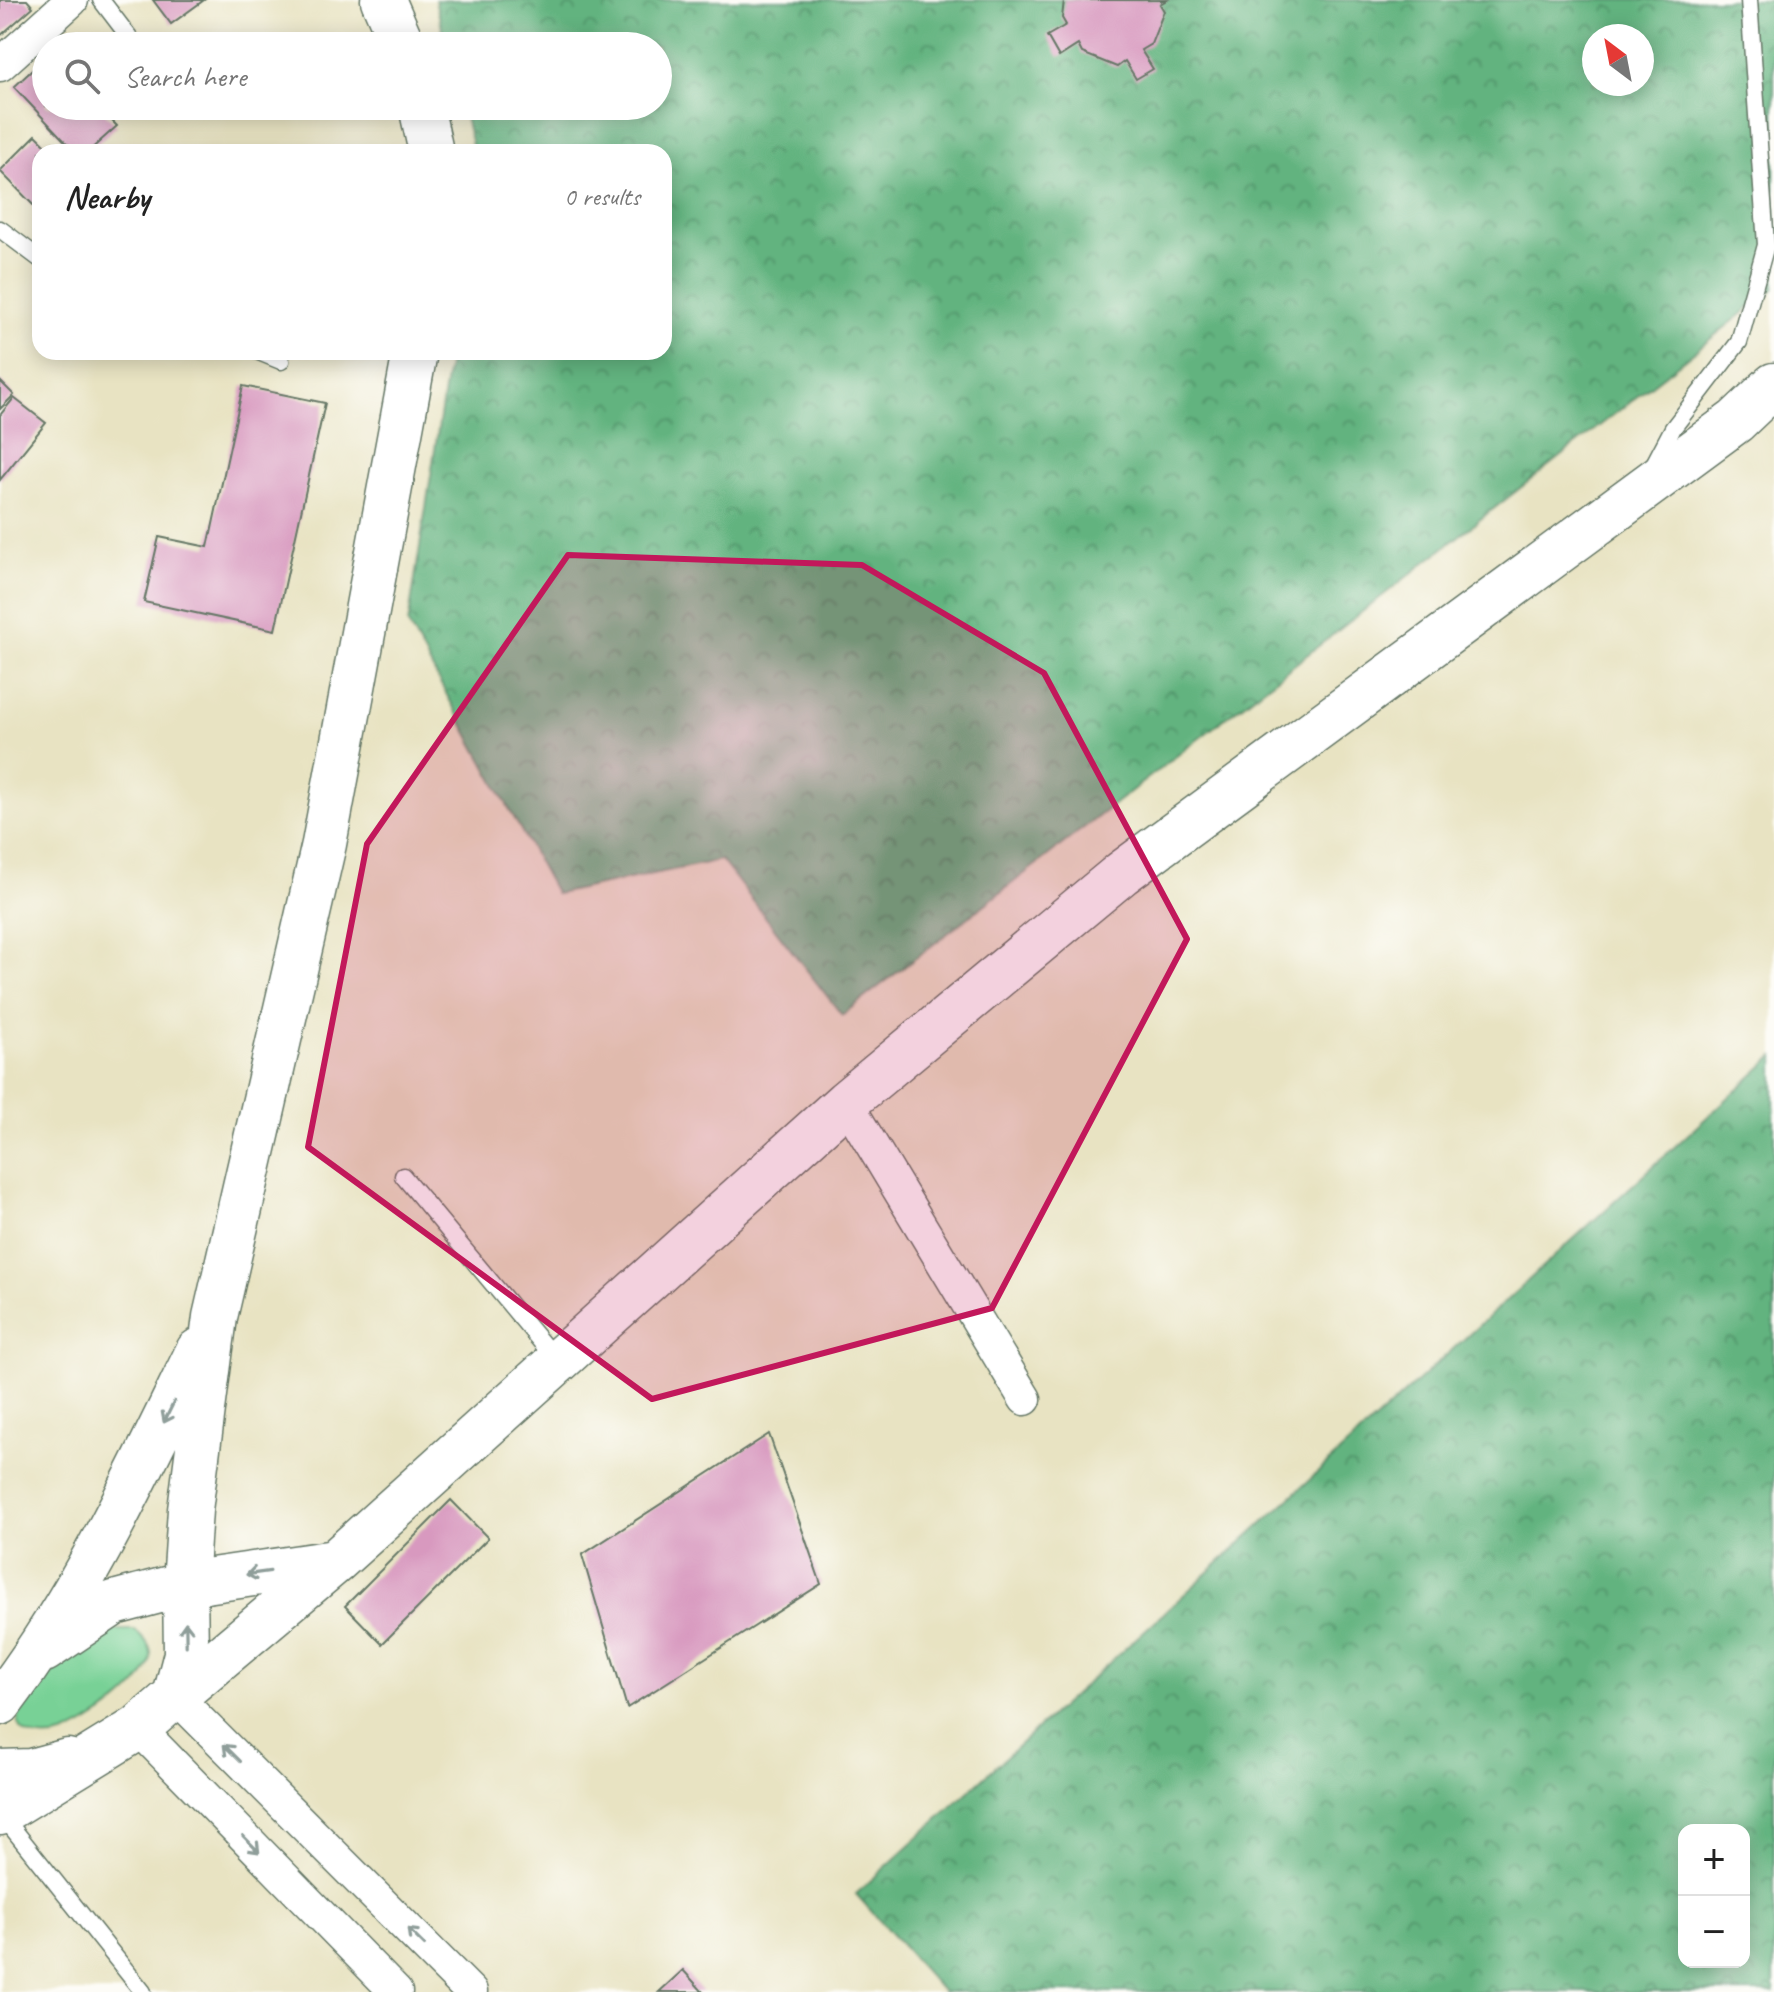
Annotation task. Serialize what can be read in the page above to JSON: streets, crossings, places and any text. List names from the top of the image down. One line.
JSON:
{"north":"top left","page":{"search":"Search here","heading":["Nearby","0 results"],"map_buttons":["+","−"]}}
